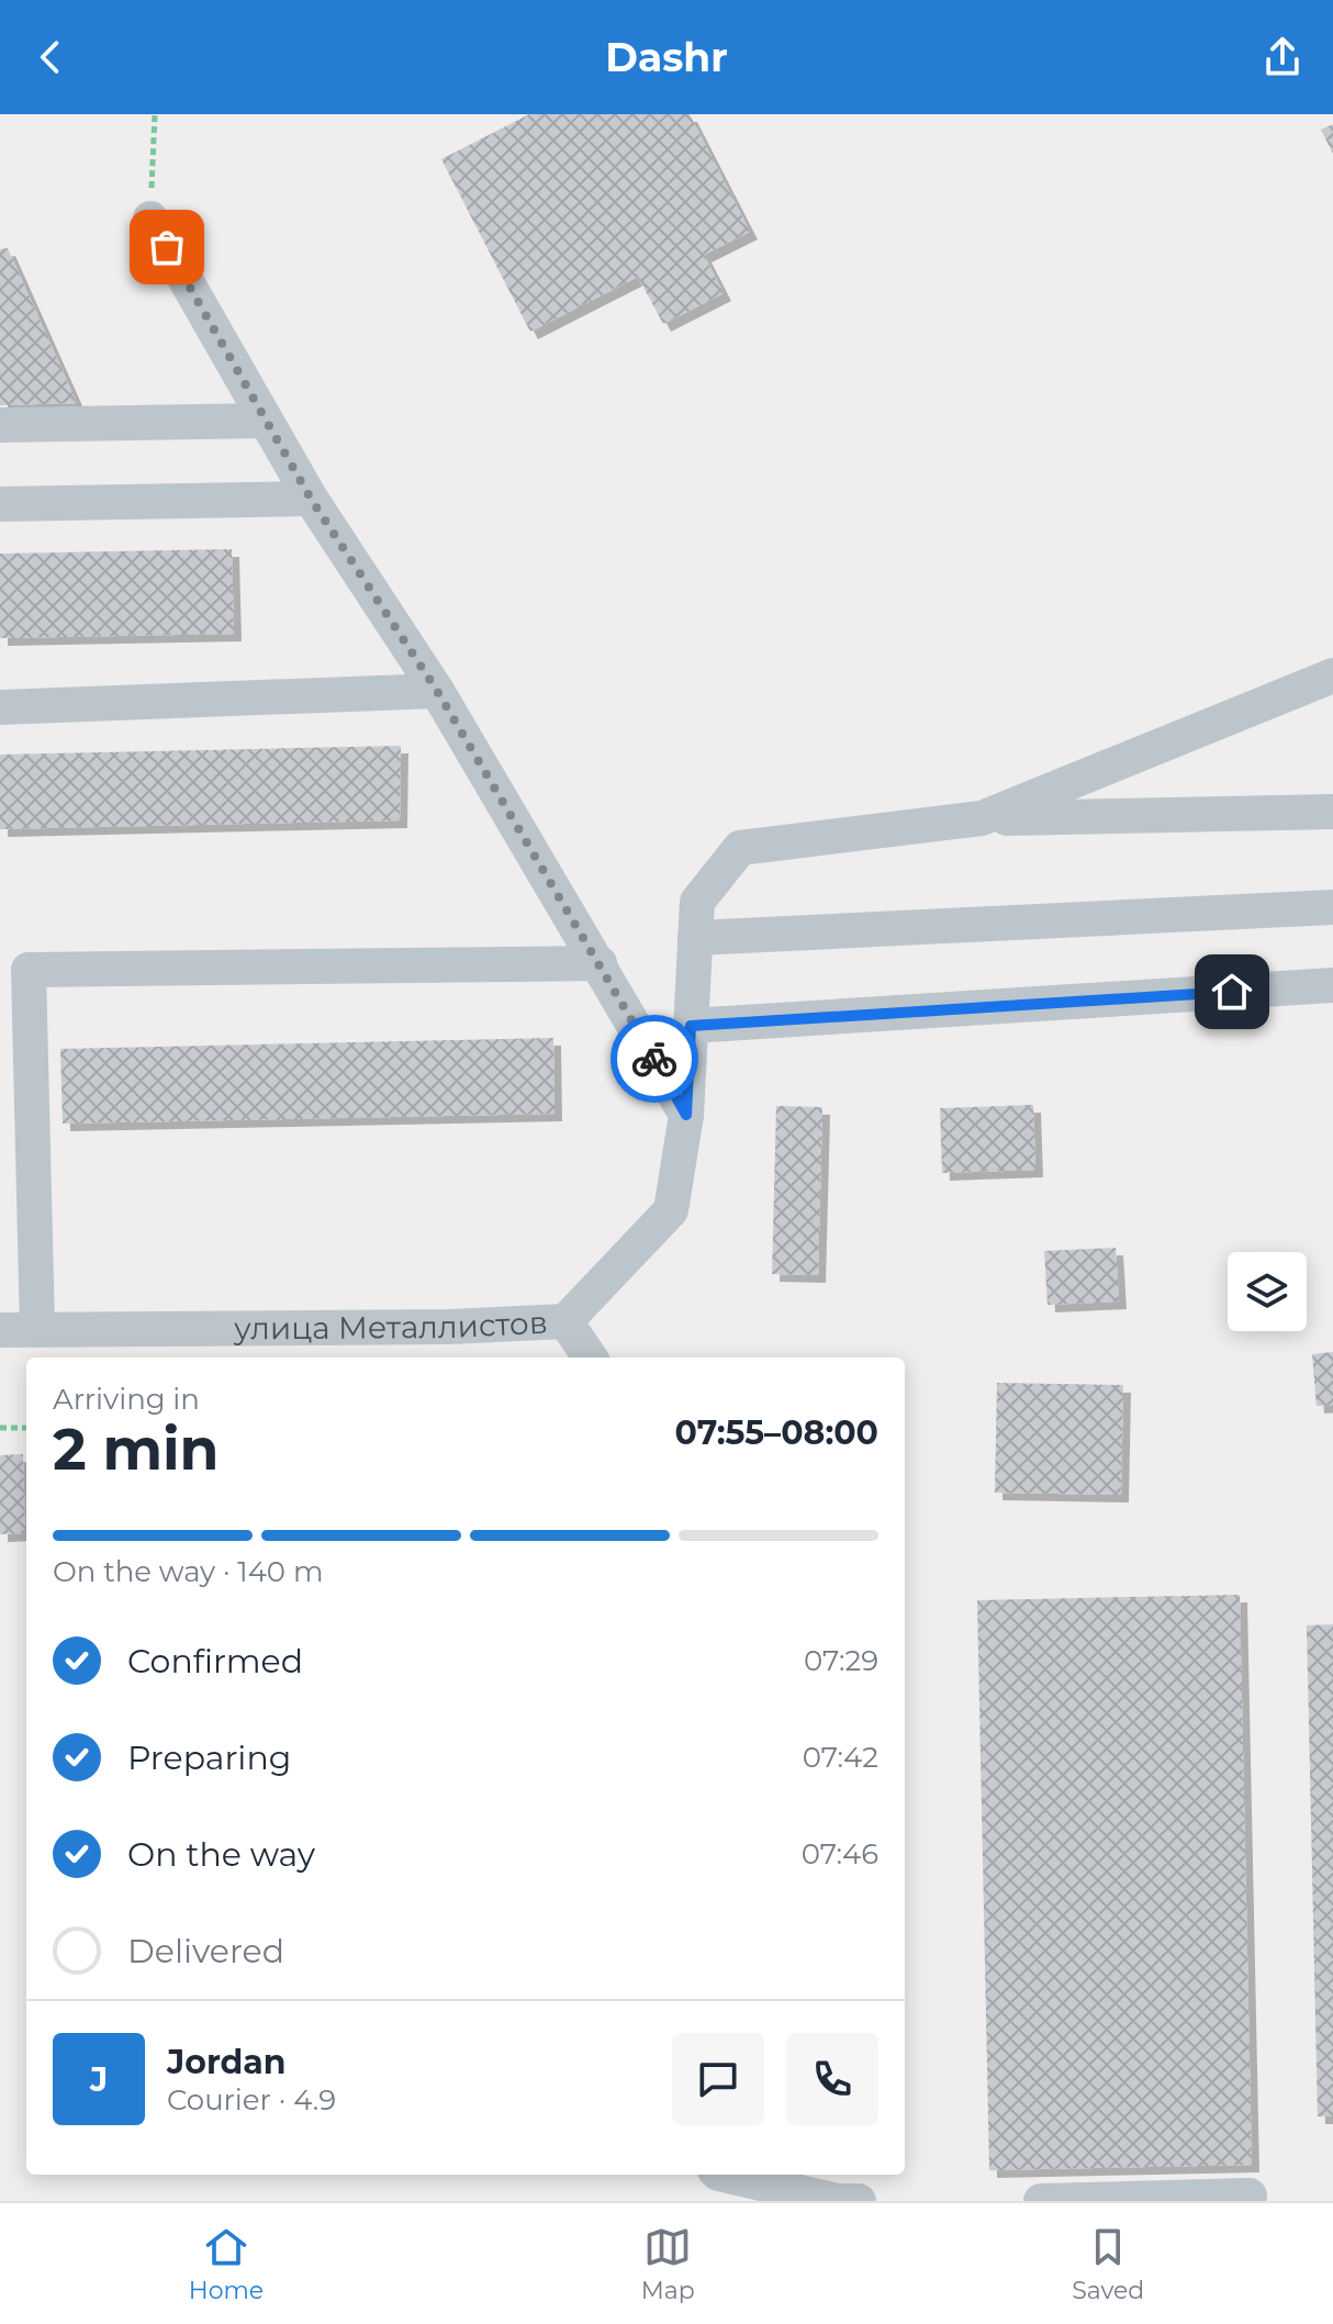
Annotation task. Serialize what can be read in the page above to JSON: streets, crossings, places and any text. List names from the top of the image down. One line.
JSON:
{"streets":{"street":["улица Металлистов"]},"page":{"header":"Dashr","heading":["2 min","Arriving in","07:55–08:00"],"panel":["Jordan","Courier · 4.9"],"bar":"On the way · 140 m","list":[["Confirmed","07:29"],["Preparing","07:42"],["On the way","07:46"],"Delivered"],"round":"J","tabs":["Home","Map","Saved"]}}
